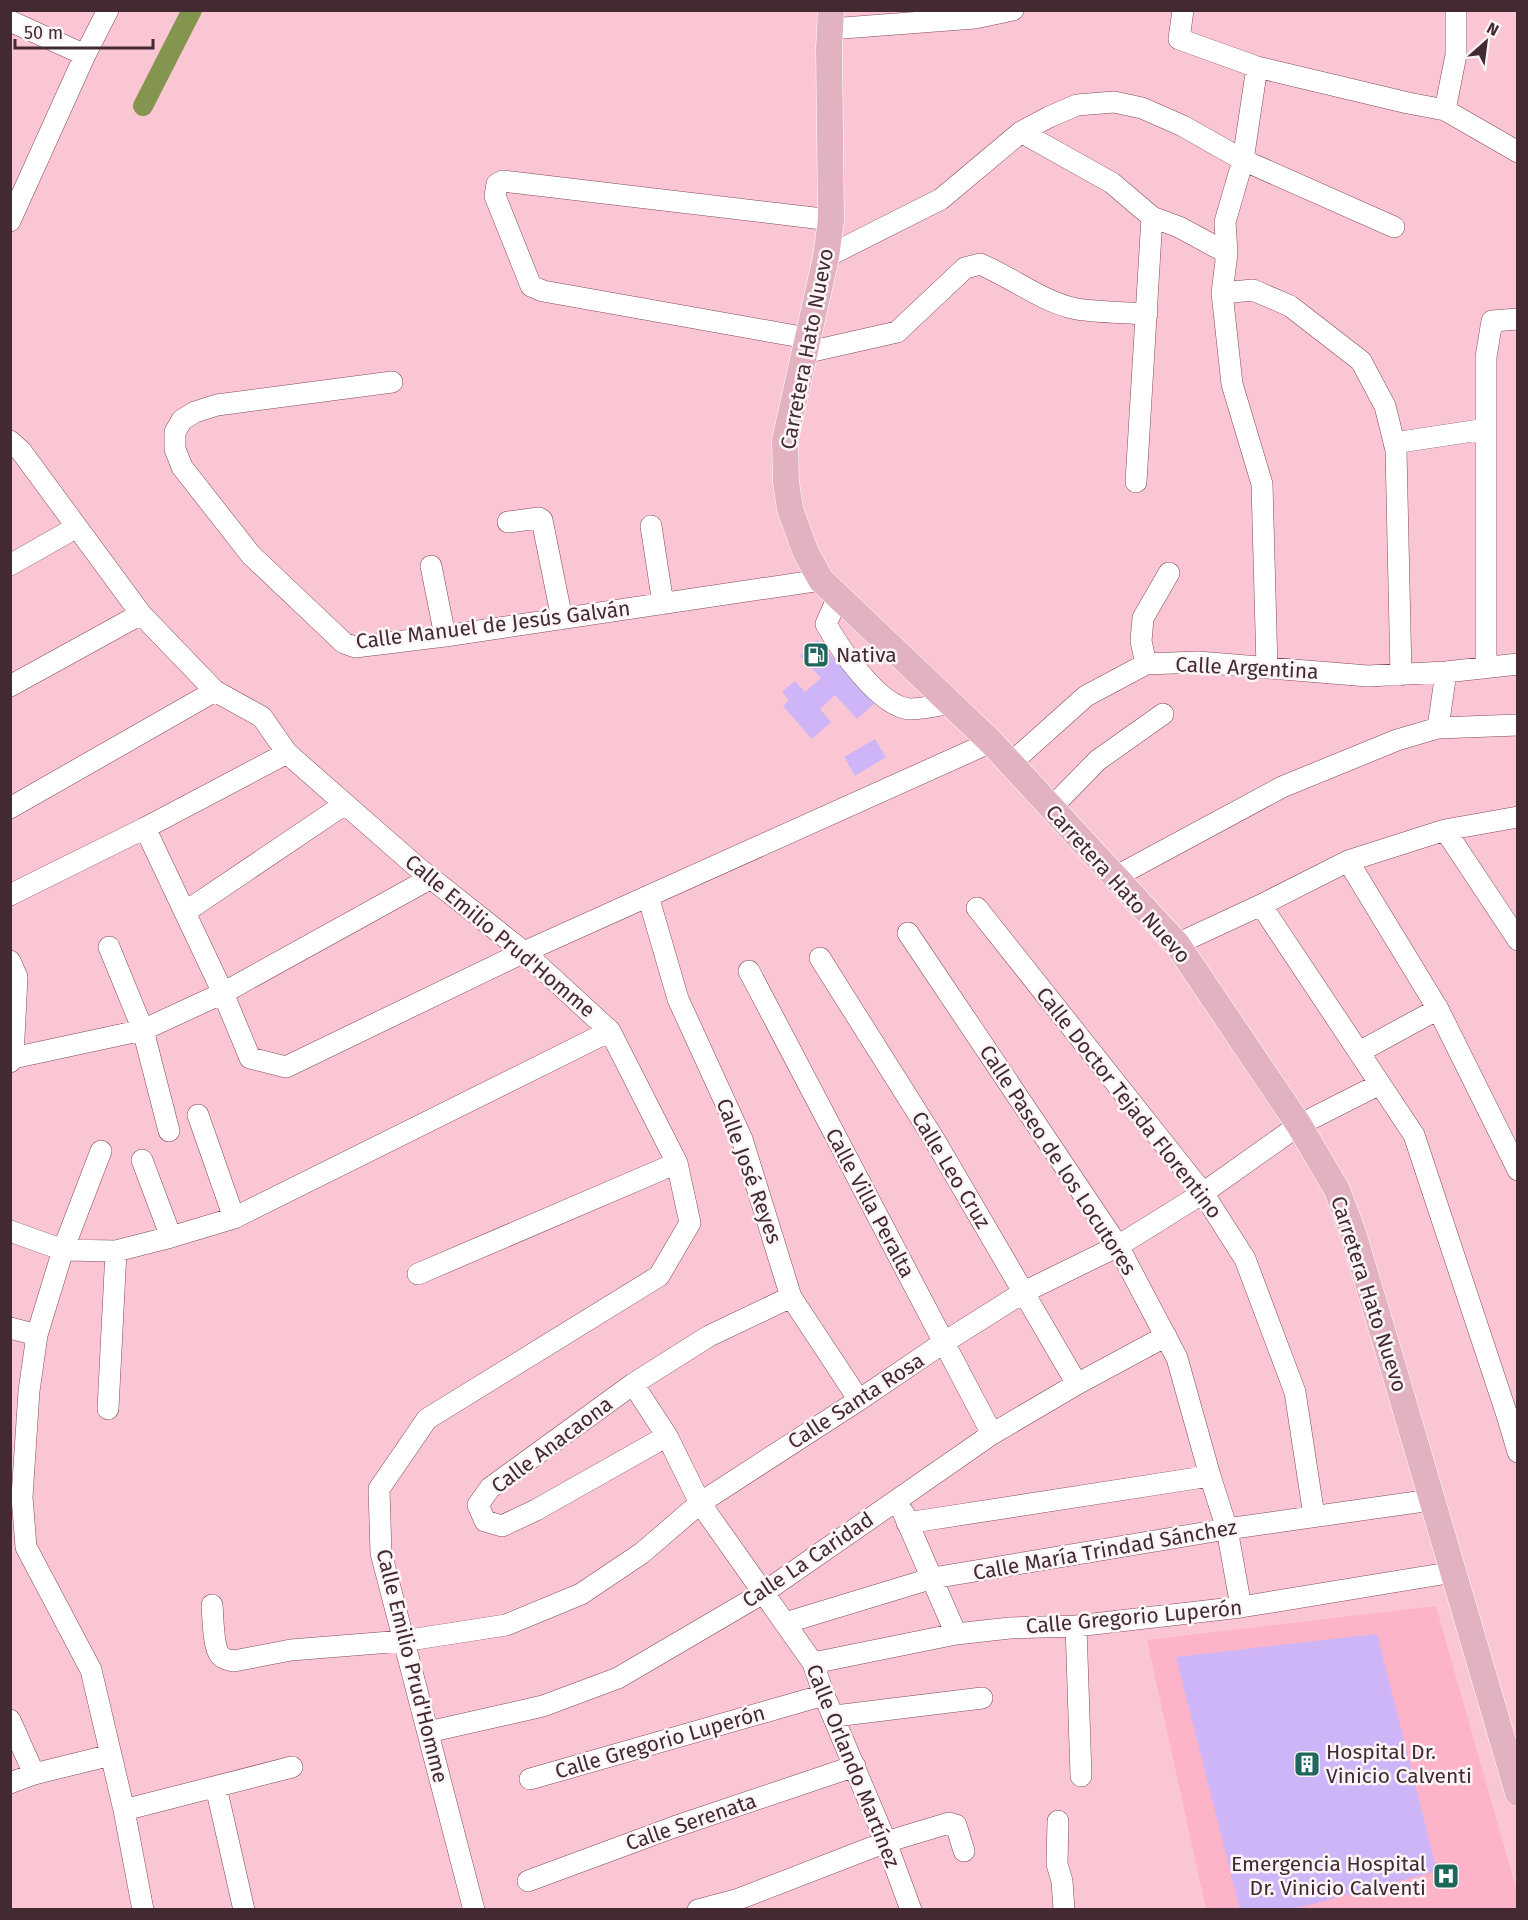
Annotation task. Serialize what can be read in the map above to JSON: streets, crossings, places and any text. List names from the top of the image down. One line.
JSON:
{"streets":{"main road":["Carretera Hato Nuevo"],"street":["Calle Manuel de Jesús Galván","Calle Argentina","Calle Emilio Prud'Homme","Calle Doctor Tejada Florentino","Calle Paseo de los Locutores","Calle Leo Cruz","Calle José Reyes","Calle Villa Peralta","Calle Santa Rosa","Calle Anacaona","Calle María Trindad Sánchez","Calle La Caridad","Calle Gregorio Luperón","Calle Orlando Martínez","Calle Serenata"]},"crossings":[["Carretera Hato Nuevo","Calle Manuel de Jesús Galván"],["Carretera Hato Nuevo","Calle Argentina"],["Carretera Hato Nuevo","Calle Santa Rosa"],["Carretera Hato Nuevo","Calle María Trindad Sánchez"],["Carretera Hato Nuevo","Calle Gregorio Luperón"],["Calle Emilio Prud'Homme","Calle Santa Rosa"],["Calle Emilio Prud'Homme","Calle La Caridad"],["Calle Doctor Tejada Florentino","Calle Santa Rosa"],["Calle Doctor Tejada Florentino","Calle María Trindad Sánchez"],["Calle Paseo de los Locutores","Calle Santa Rosa"],["Calle Paseo de los Locutores","Calle María Trindad Sánchez"],["Calle Paseo de los Locutores","Calle La Caridad"],["Calle Paseo de los Locutores","Calle Gregorio Luperón"],["Calle Leo Cruz","Calle Santa Rosa"],["Calle Leo Cruz","Calle La Caridad"],["Calle José Reyes","Calle Santa Rosa"],["Calle José Reyes","Calle Anacaona"],["Calle Villa Peralta","Calle Santa Rosa"],["Calle Villa Peralta","Calle La Caridad"],["Calle Santa Rosa","Calle Orlando Martínez"],["Calle Anacaona","Calle Orlando Martínez"],["Calle María Trindad Sánchez","Calle Orlando Martínez"],["Calle La Caridad","Calle Orlando Martínez"],["Calle Gregorio Luperón","Calle Orlando Martínez"],["Calle Orlando Martínez","Calle Serenata"]],"places":{"fuel station":["Nativa"],"building":["Hospital Dr. Vinicio Calventi"],"hospital":["Emergencia Hospital Dr. Vinicio Calventi"]},"scale_bar":"50 m","north":"top right"}
